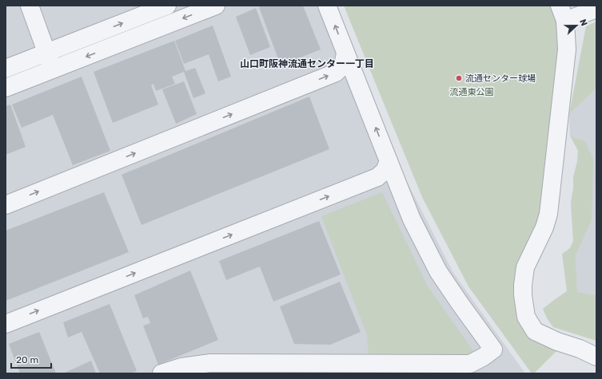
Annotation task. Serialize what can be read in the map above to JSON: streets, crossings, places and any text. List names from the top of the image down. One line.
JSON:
{"districts":["山口町阪神流通センター一丁目"],"parks":["流通東公園"],"places":["流通センター球場"],"scale_bar":"20 m","north":"right"}
